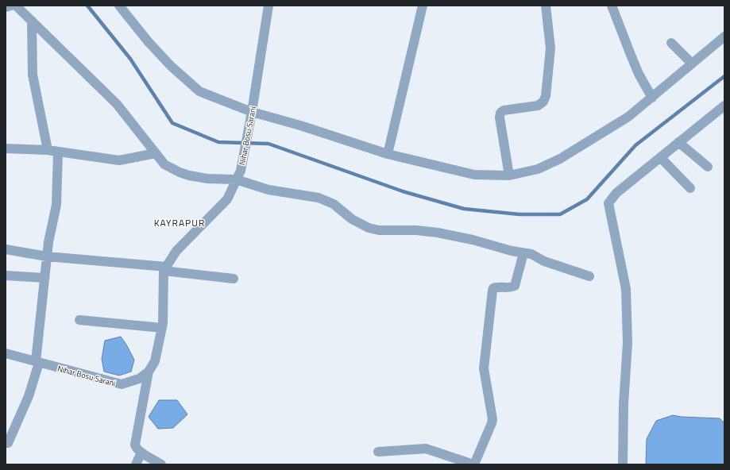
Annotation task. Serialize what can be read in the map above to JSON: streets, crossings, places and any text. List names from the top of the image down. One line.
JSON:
{"streets":{"street":["Nihar Bosu Sarani"]},"districts":["KAYRAPUR"]}
